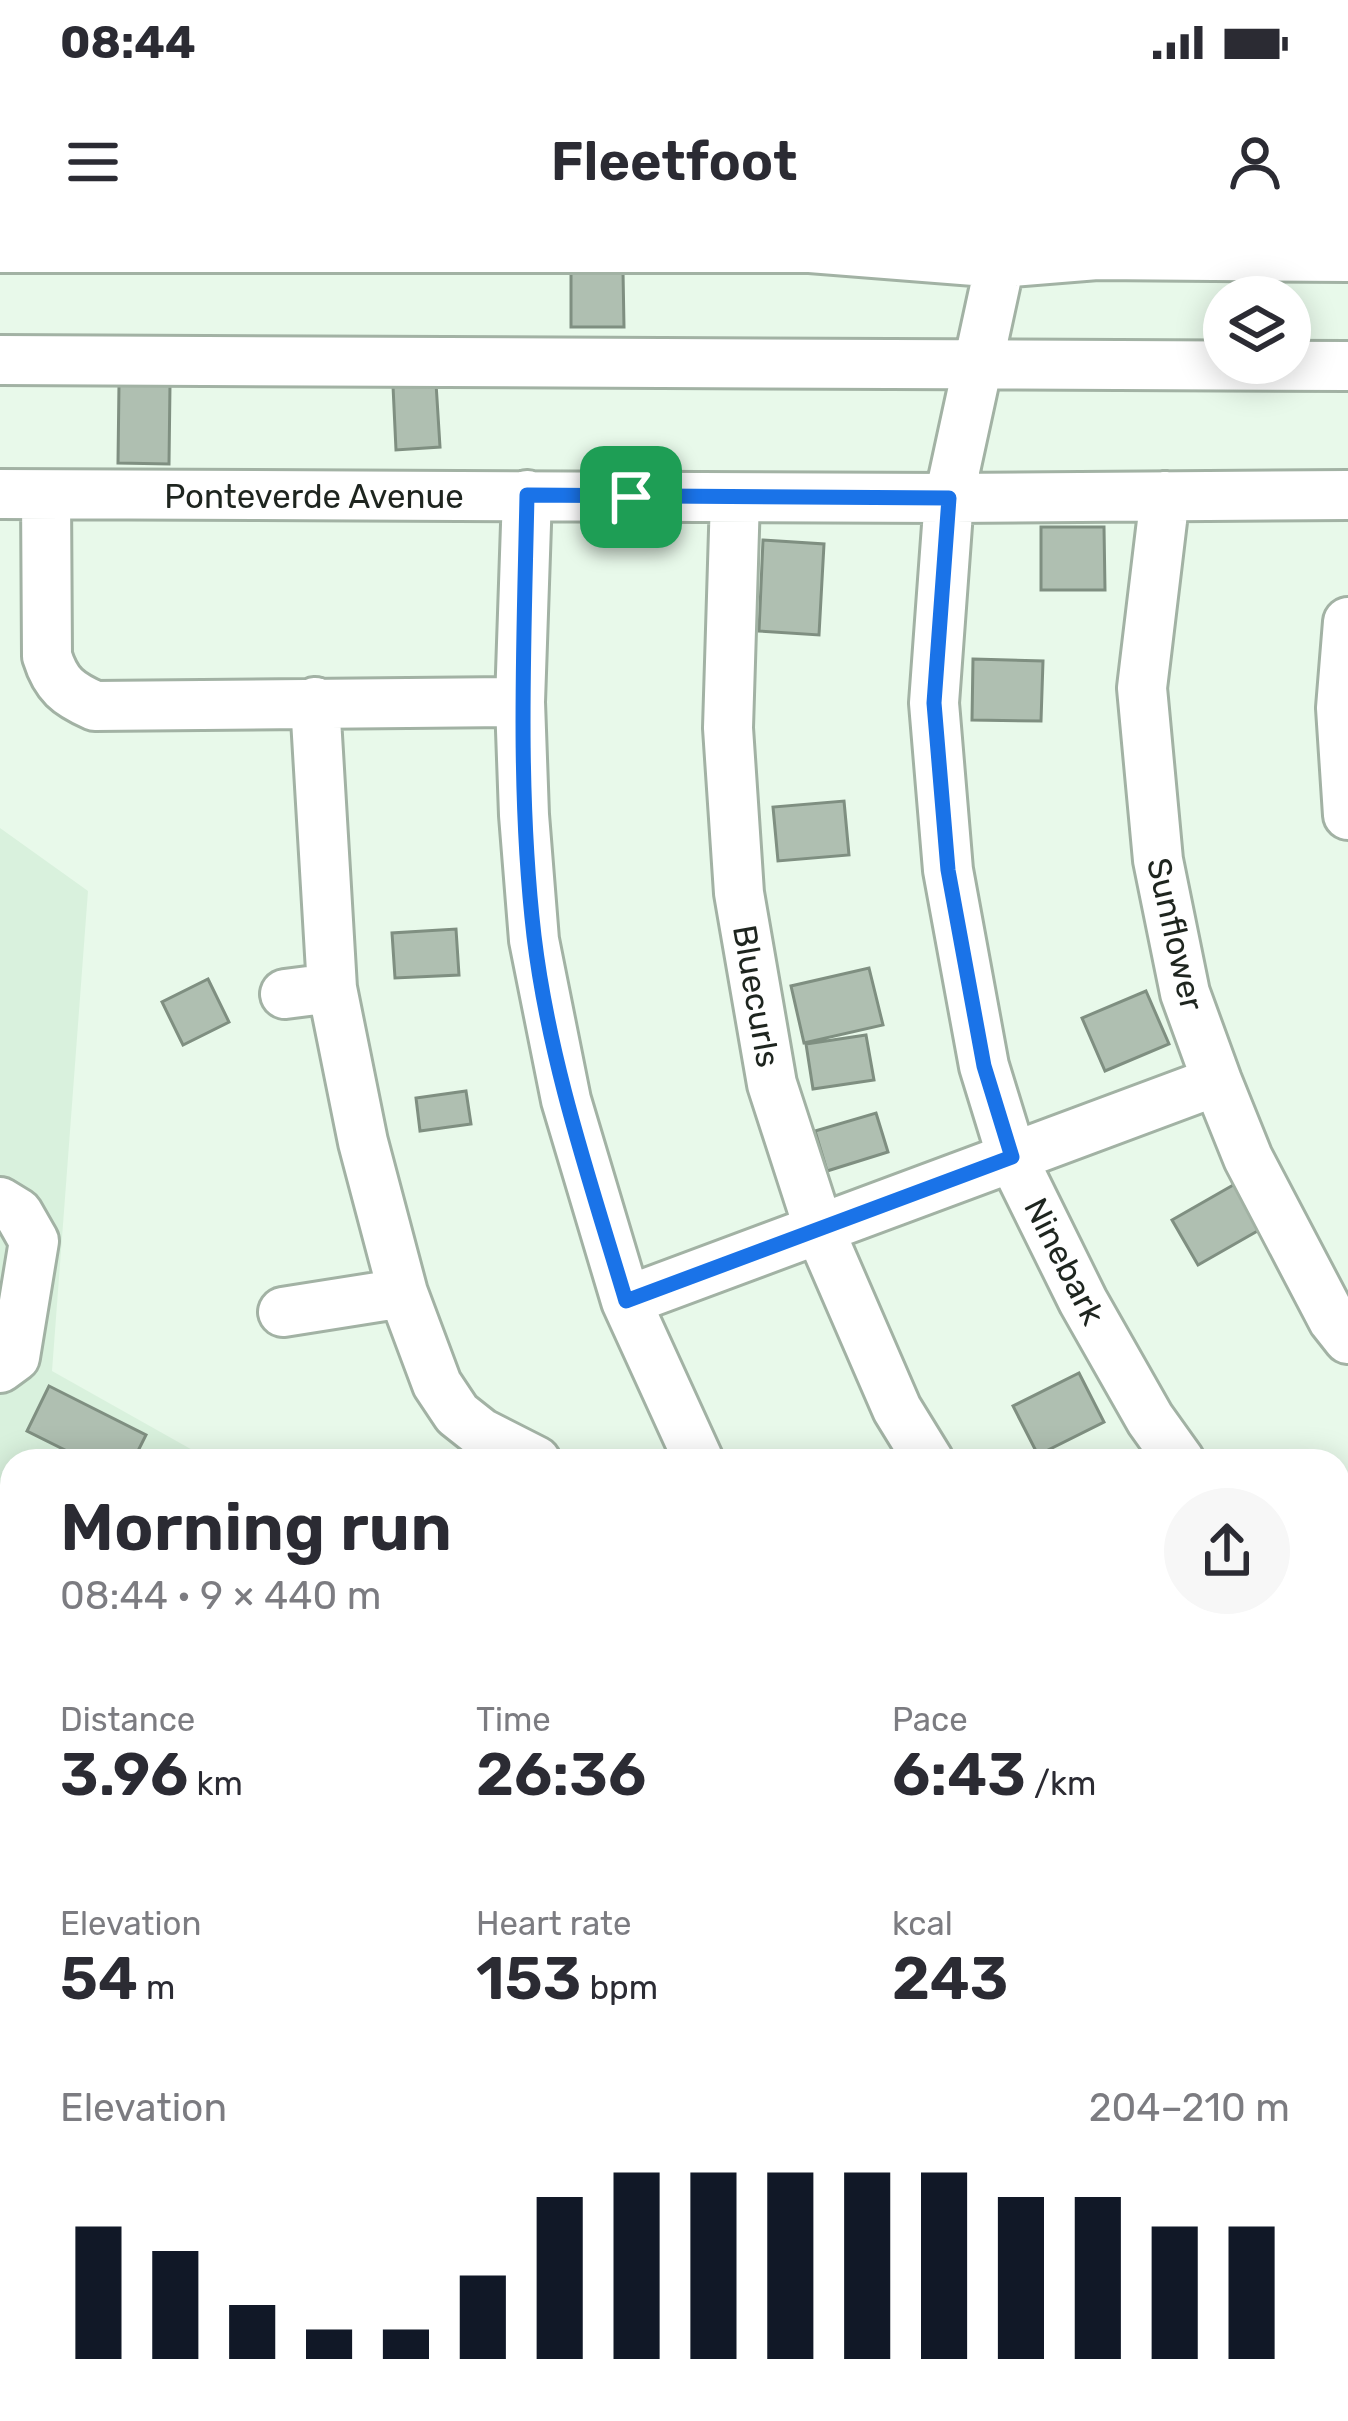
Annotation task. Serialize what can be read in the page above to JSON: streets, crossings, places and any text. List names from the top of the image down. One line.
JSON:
{"streets":{"street":["Ponteverde Avenue","Sunflower","Bluecurls","Ninebark"]},"crossings":[["Ponteverde Avenue","Sunflower"],["Ponteverde Avenue","Bluecurls"],["Ponteverde Avenue","Ninebark"]],"page":{"status":"08:44","header":"Fleetfoot","heading":["Morning run","08:44 · 9 × 440 m"],"stats":[["Distance","3.96 km"],["Time","26:36"],["Pace","6:43 /km"],["Elevation","54 m"],["Heart rate","153 bpm"],["kcal","243"]],"chart":["Elevation","204–210 m"]}}
